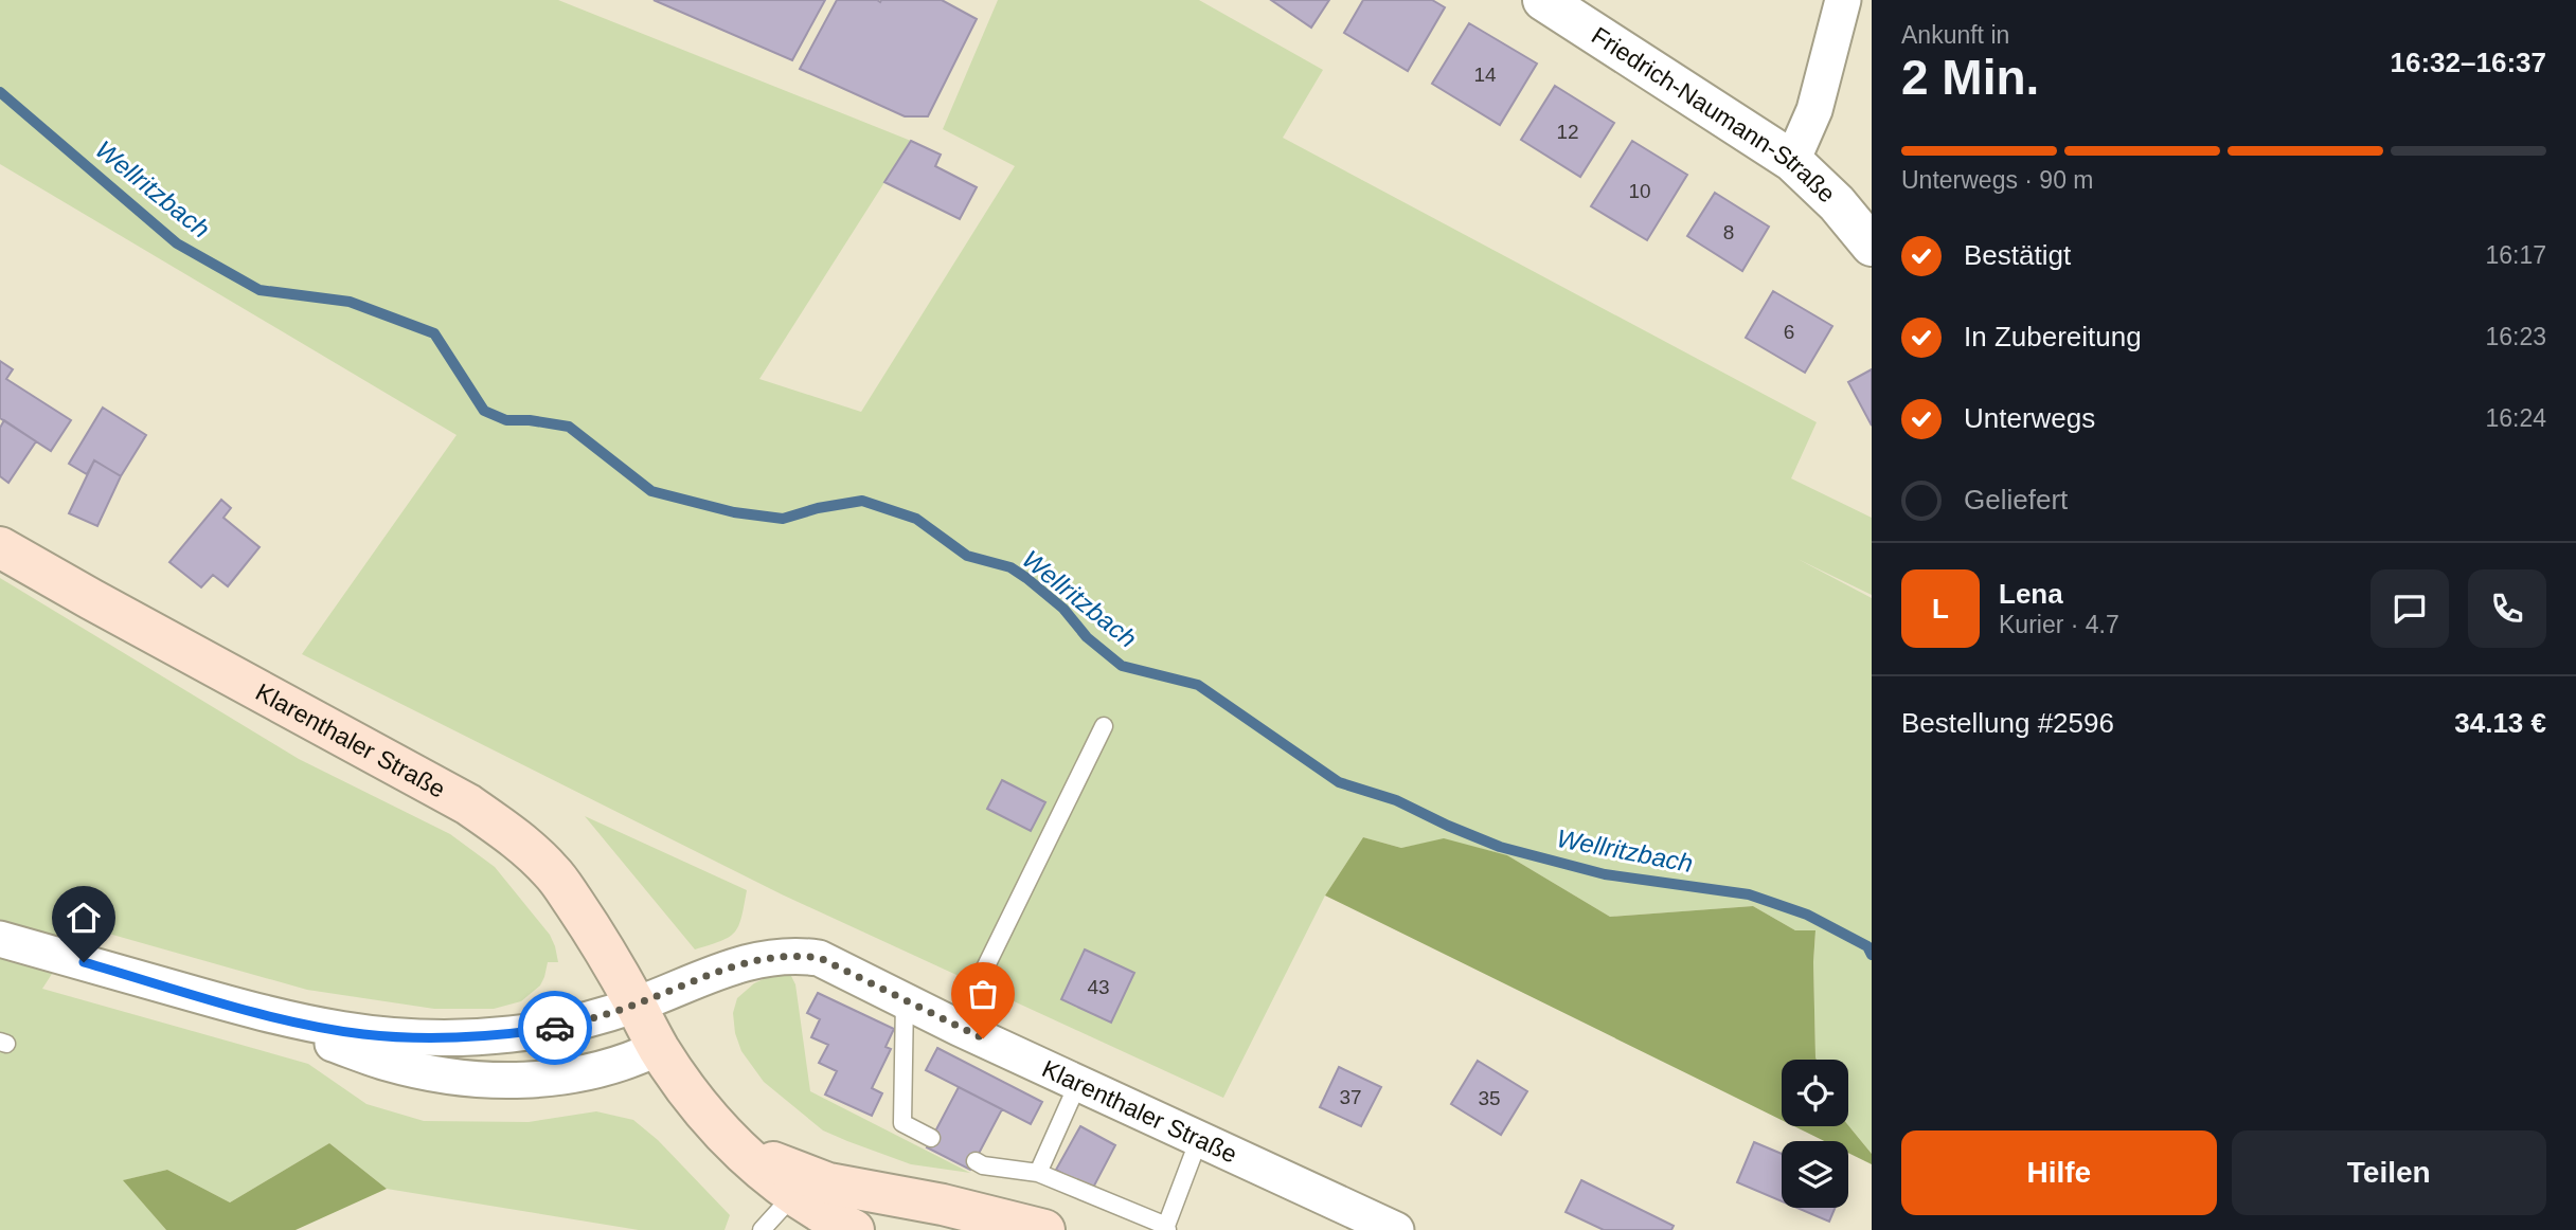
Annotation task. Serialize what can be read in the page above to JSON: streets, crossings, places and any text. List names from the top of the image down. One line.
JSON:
{"streets":{"main road":["Klarenthaler Straße"],"street":["Friedrich-Naumann-Straße"]},"water":["Wellritzbach"],"house_numbers":["14","12","10","8","6","43","37","35"],"page":{"heading":["2 Min.","Ankunft in","16:32–16:37"],"panel":["Lena","Kurier · 4.7","Bestellung #2596","34.13 €"],"bar":"Unterwegs · 90 m","list":[["Bestätigt","16:17"],["In Zubereitung","16:23"],["Unterwegs","16:24"],"Geliefert"],"round":"L","buttons":["Hilfe","Teilen"]}}
